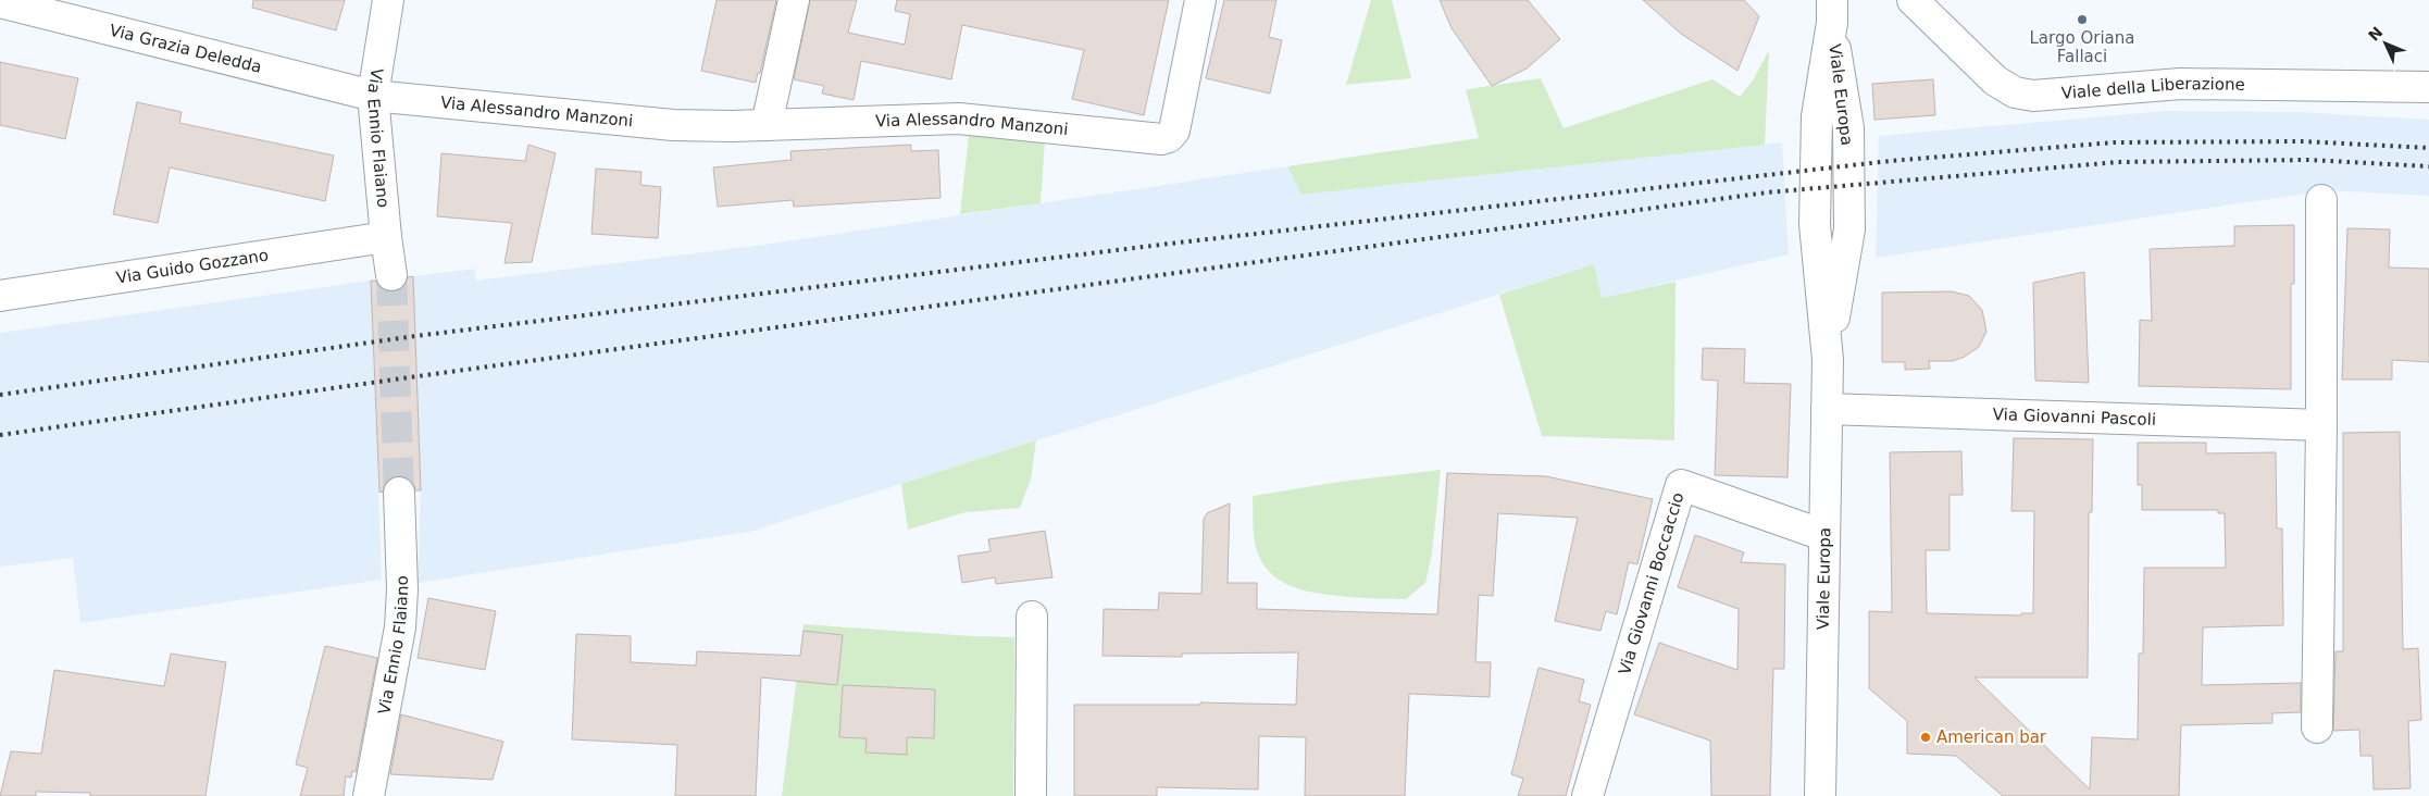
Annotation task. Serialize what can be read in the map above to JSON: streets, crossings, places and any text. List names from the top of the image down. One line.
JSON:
{"streets":{"street":["Via Grazia Deledda","Viale della Liberazione","Viale Europa","Via Alessandro Manzoni","Via Ennio Flaiano","Via Guido Gozzano","Via Giovanni Pascoli","Via Giovanni Boccaccio"]},"crossings":[["Via Grazia Deledda","Via Alessandro Manzoni"],["Via Grazia Deledda","Via Ennio Flaiano"],["Viale Europa","Via Giovanni Pascoli"],["Viale Europa","Via Giovanni Boccaccio"],["Via Alessandro Manzoni","Via Ennio Flaiano"],["Via Ennio Flaiano","Via Guido Gozzano"]],"places":["Largo Oriana Fallaci","American bar"],"north":"top left"}
